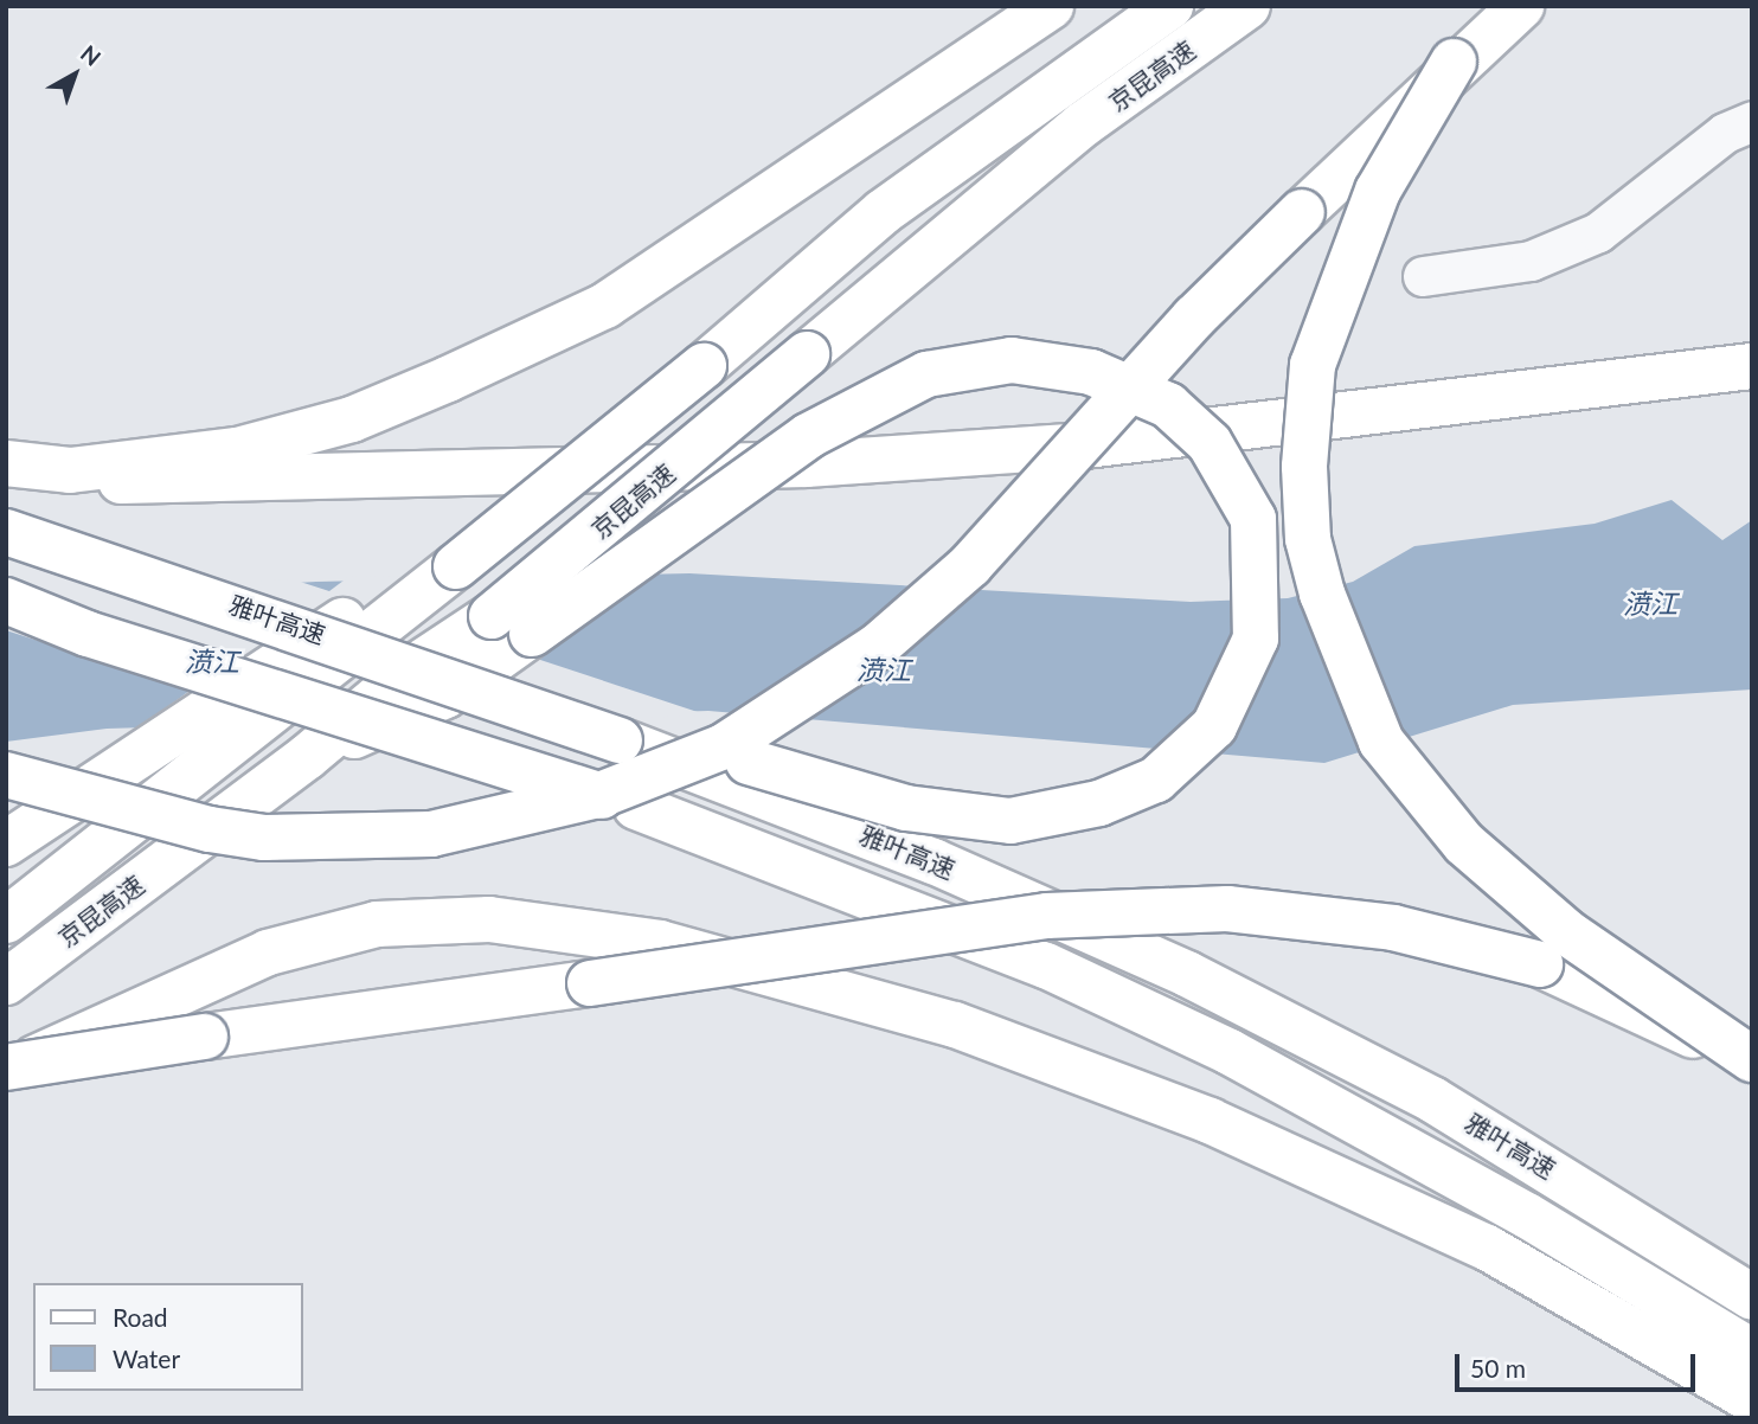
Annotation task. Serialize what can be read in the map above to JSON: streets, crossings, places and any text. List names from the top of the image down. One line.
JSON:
{"streets":{"main road":["京昆高速","雅叶高速"]},"water":["𣸣江"],"legend":["Road","Water"],"scale_bar":"50 m","north":"top right"}
